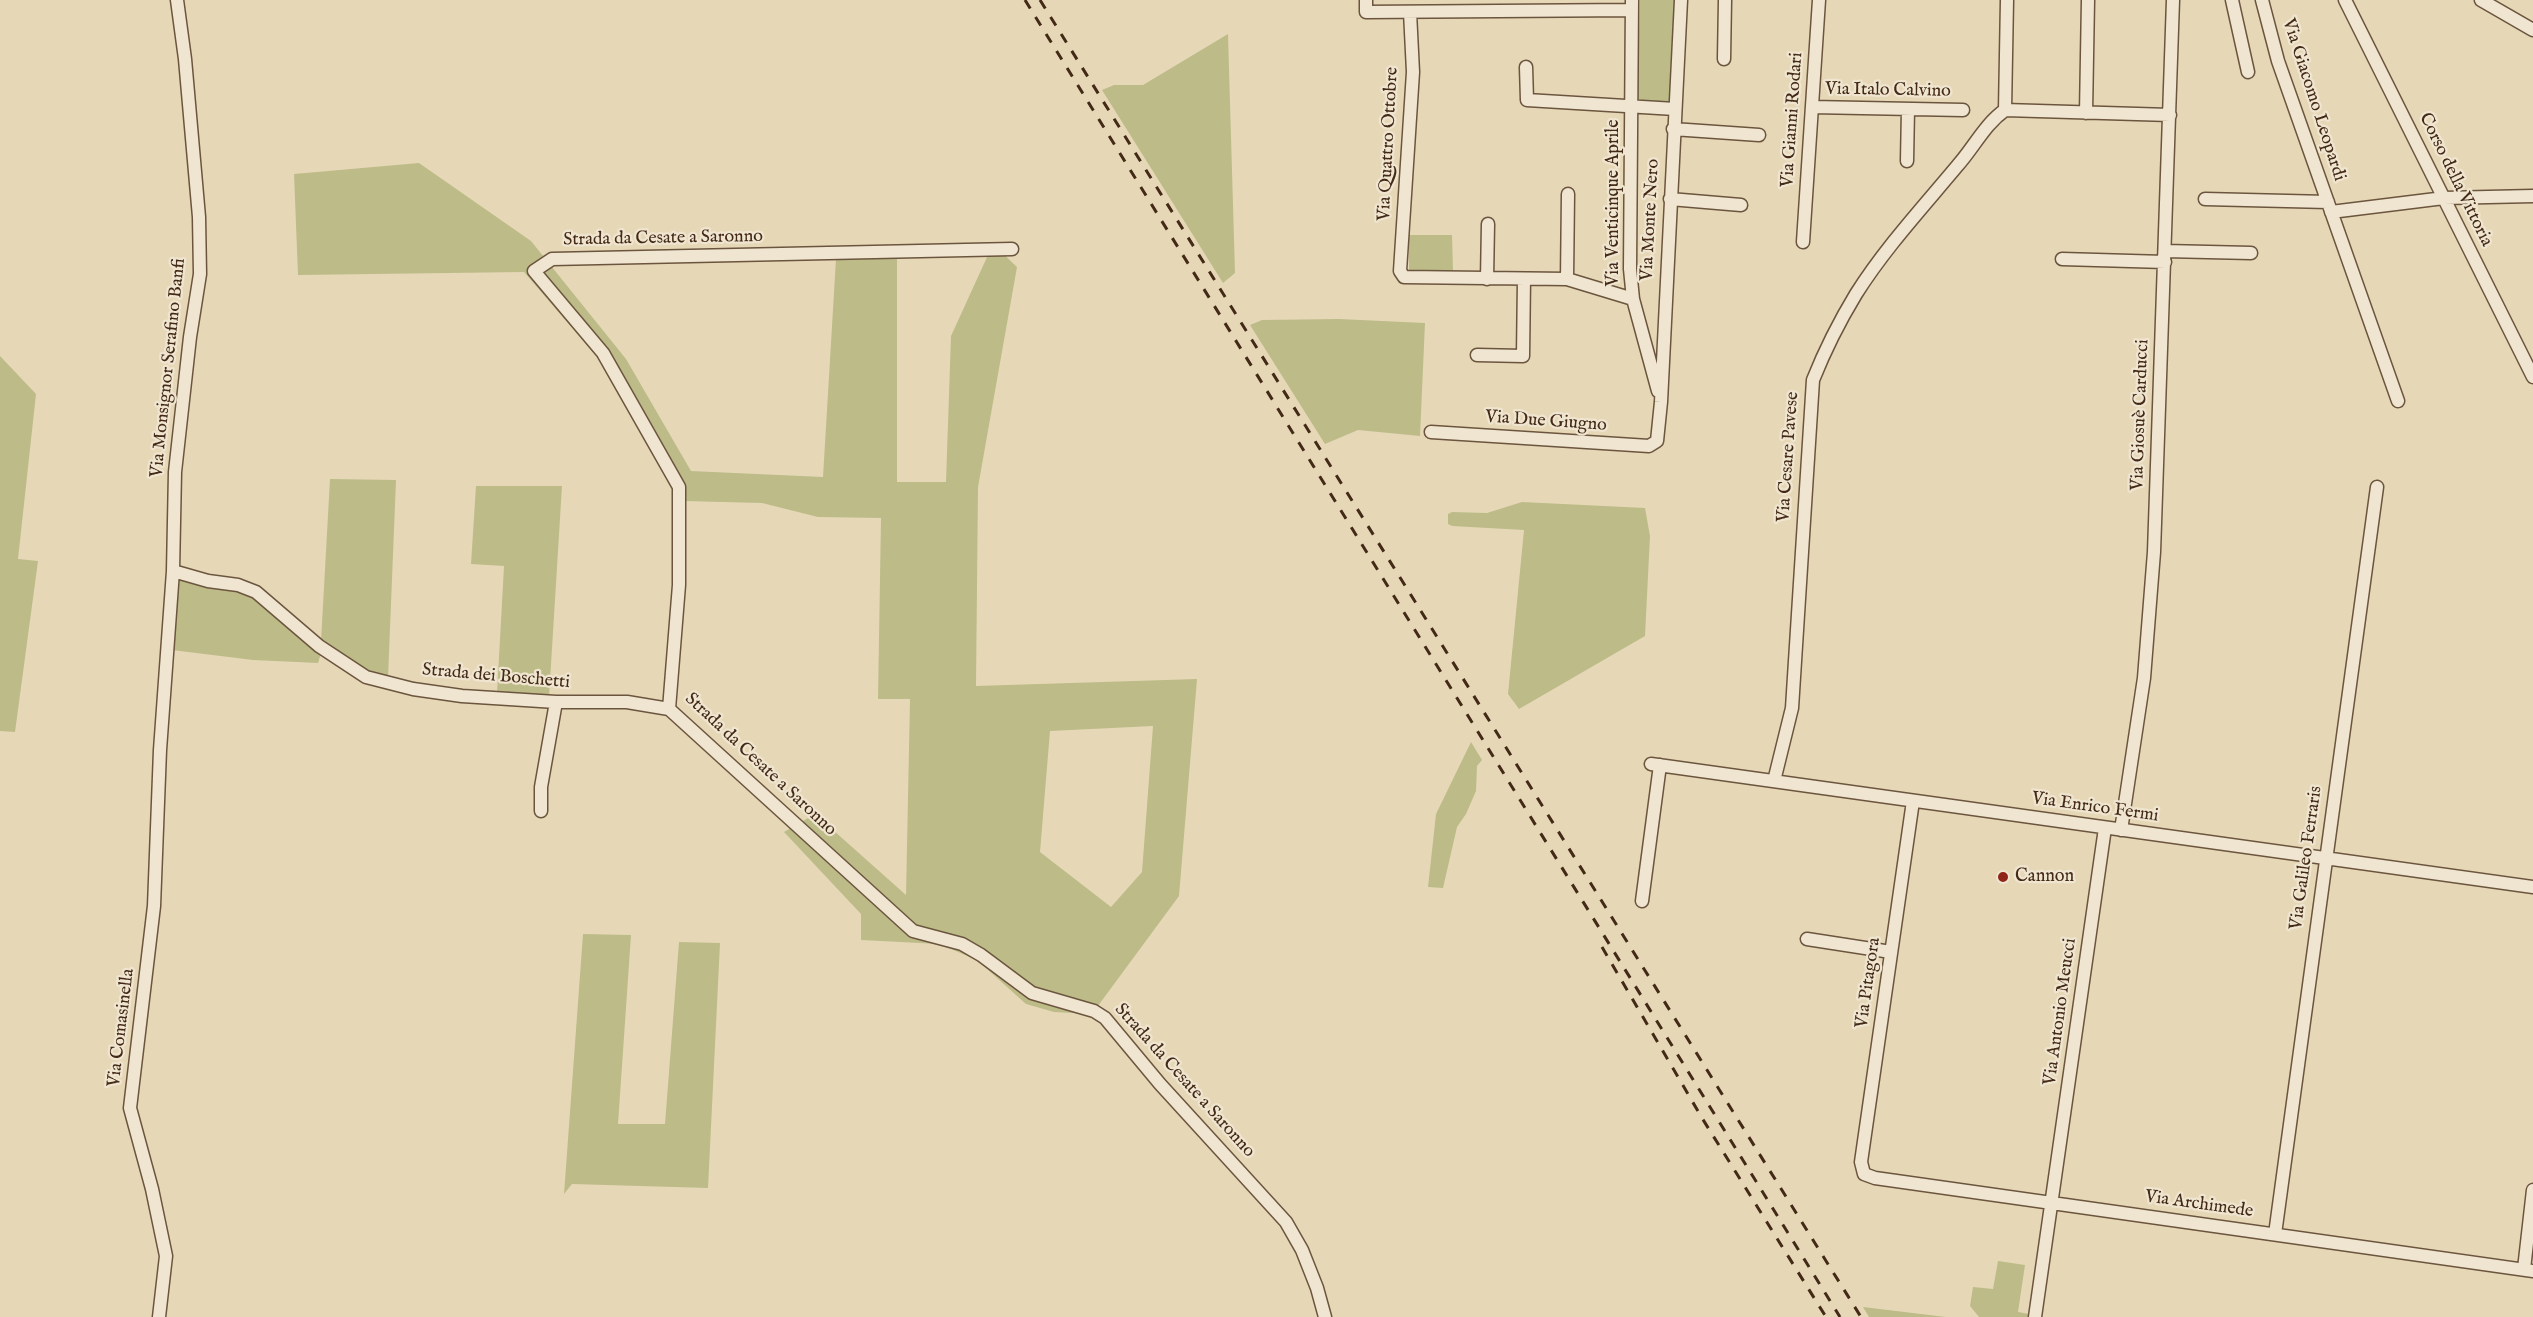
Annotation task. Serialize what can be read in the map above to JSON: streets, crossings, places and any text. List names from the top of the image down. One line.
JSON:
{"streets":{"street":["Via Italo Calvino","Via Giacomo Leopardi","Via Gianni Rodari","Via Quattro Ottobre","Corso della Vittoria","Via Venticinque Aprile","Via Monte Nero","Strada da Cesate a Saronno","Via Monsignor Serafino Banfi","Via Giosuè Carducci","Via Due Giugno","Via Cesare Pavese","Strada dei Boschetti","Via Enrico Fermi","Via Galileo Ferraris","Via Pitagora","Via Antonio Meucci","Via Comasinella","Via Archimede"]},"crossings":[["Via Italo Calvino","Via Gianni Rodari"],["Via Venticinque Aprile","Via Monte Nero"],["Via Monte Nero","Via Due Giugno"],["Strada da Cesate a Saronno","Strada dei Boschetti"],["Via Monsignor Serafino Banfi","Strada dei Boschetti"],["Via Monsignor Serafino Banfi","Via Comasinella"],["Via Giosuè Carducci","Via Enrico Fermi"],["Via Cesare Pavese","Via Enrico Fermi"],["Via Enrico Fermi","Via Galileo Ferraris"],["Via Enrico Fermi","Via Pitagora"],["Via Enrico Fermi","Via Antonio Meucci"],["Via Galileo Ferraris","Via Archimede"],["Via Pitagora","Via Archimede"],["Via Antonio Meucci","Via Archimede"]],"places":["Cannon"]}
